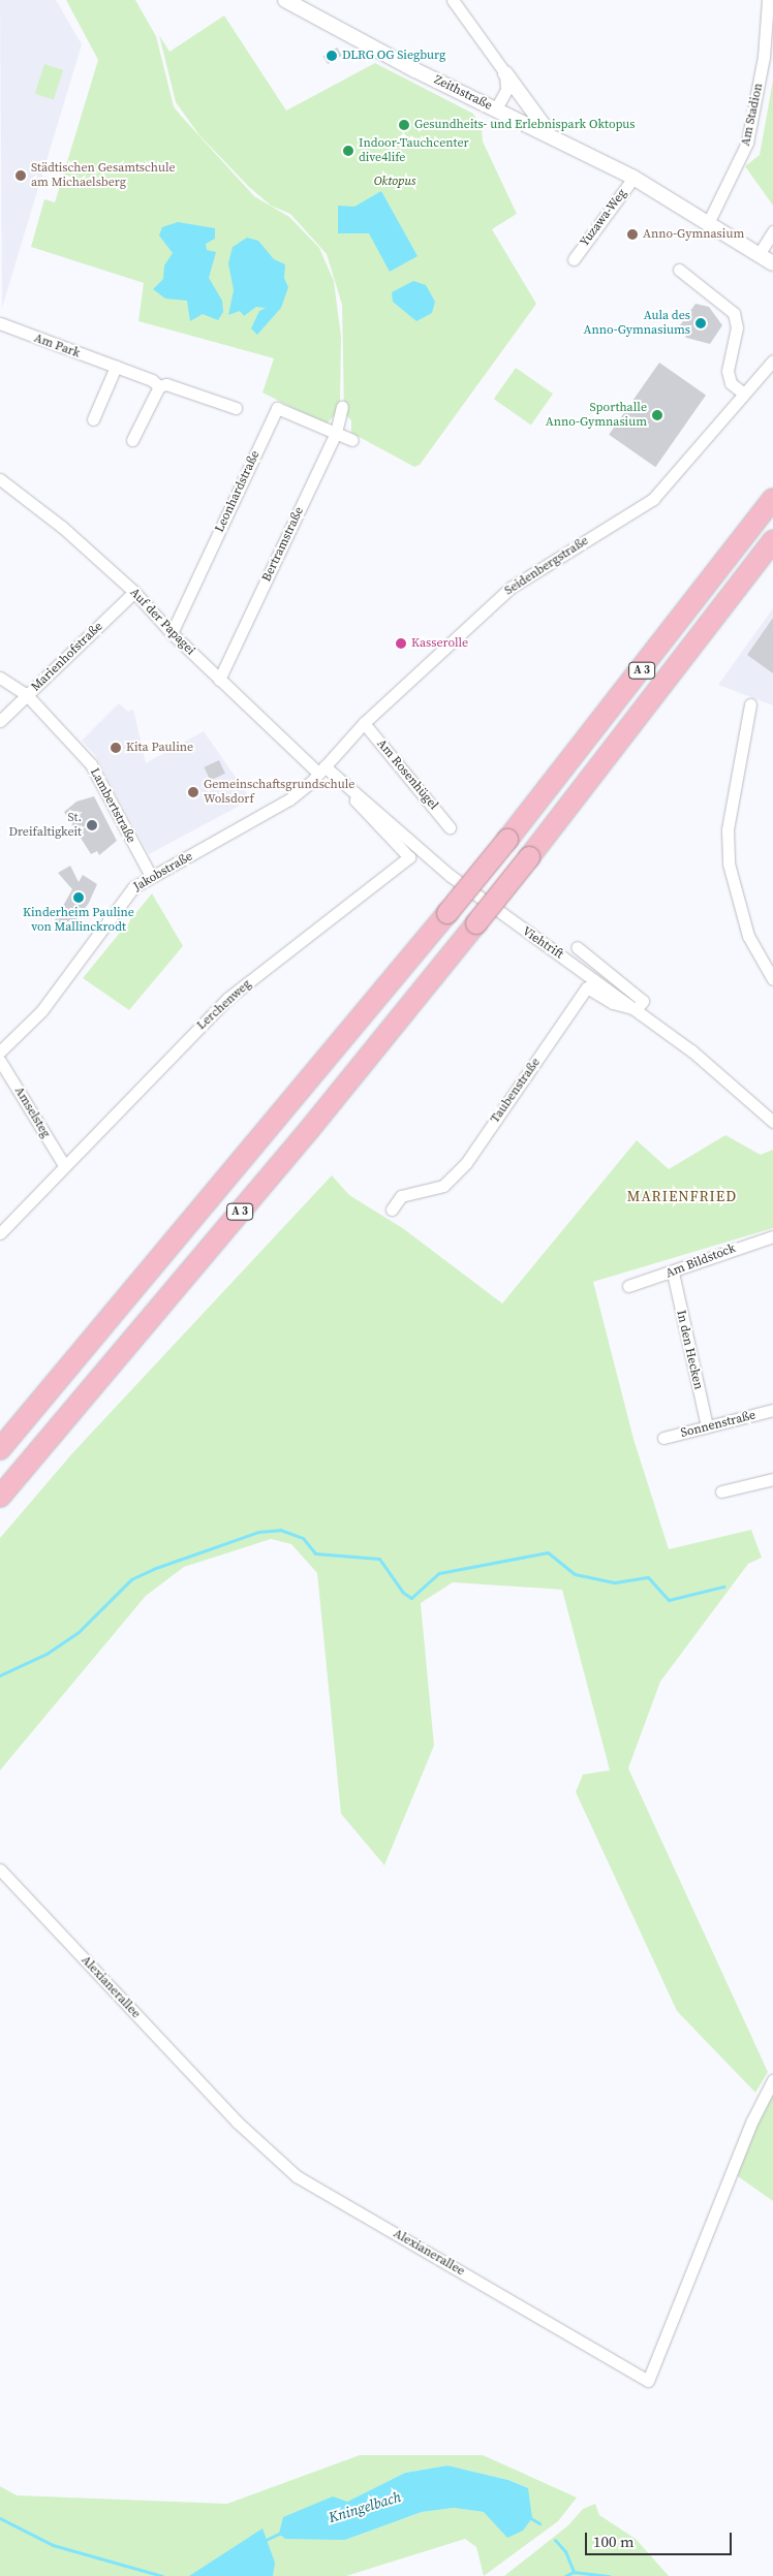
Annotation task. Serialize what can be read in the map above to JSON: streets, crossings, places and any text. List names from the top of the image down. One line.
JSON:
{"streets":{"highway":["A 3"],"street":["Zeithstraße","Am Stadion","Yuzawa-Weg","Am Park","Leonhardstraße","Bertramstraße","Seidenbergstraße","Auf der Papagei","Marienhofstraße","Am Rosenhügel","Lambertstraße","Jakobstraße","Viehtrift","Lerchenweg","Taubenstraße","Amselsteg","Am Bildstock","In den Hecken","Sonnenstraße","Alexianerallee"]},"crossings":[["Zeithstraße","Am Stadion"],["Zeithstraße","Yuzawa-Weg"],["Leonhardstraße","Bertramstraße"],["Leonhardstraße","Auf der Papagei"],["Bertramstraße","Auf der Papagei"],["Seidenbergstraße","Auf der Papagei"],["Seidenbergstraße","Am Rosenhügel"],["Seidenbergstraße","Jakobstraße"],["Auf der Papagei","Marienhofstraße"],["Auf der Papagei","Jakobstraße"],["Auf der Papagei","Viehtrift"],["Auf der Papagei","Lerchenweg"],["Marienhofstraße","Lambertstraße"],["Lambertstraße","Jakobstraße"],["Viehtrift","Taubenstraße"],["Lerchenweg","Amselsteg"],["Am Bildstock","In den Hecken"],["In den Hecken","Sonnenstraße"]],"districts":["MARIENFRIED"],"water":["Kningelbach"],"parks":["Oktopus"],"places":["DLRG OG Siegburg","Gesundheits- und Erlebnispark Oktopus","Indoor-Tauchcenter dive4life","Städtischen Gesamtschule am Michaelsberg","Anno-Gymnasium","Aula des Anno-Gymnasiums","Sporthalle Anno-Gymnasium","Kasserolle","Kita Pauline","Gemeinschaftsgrundschule Wolsdorf","St. Dreifaltigkeit","Kinderheim Pauline von Mallinckrodt"],"scale_bar":"100 m"}
